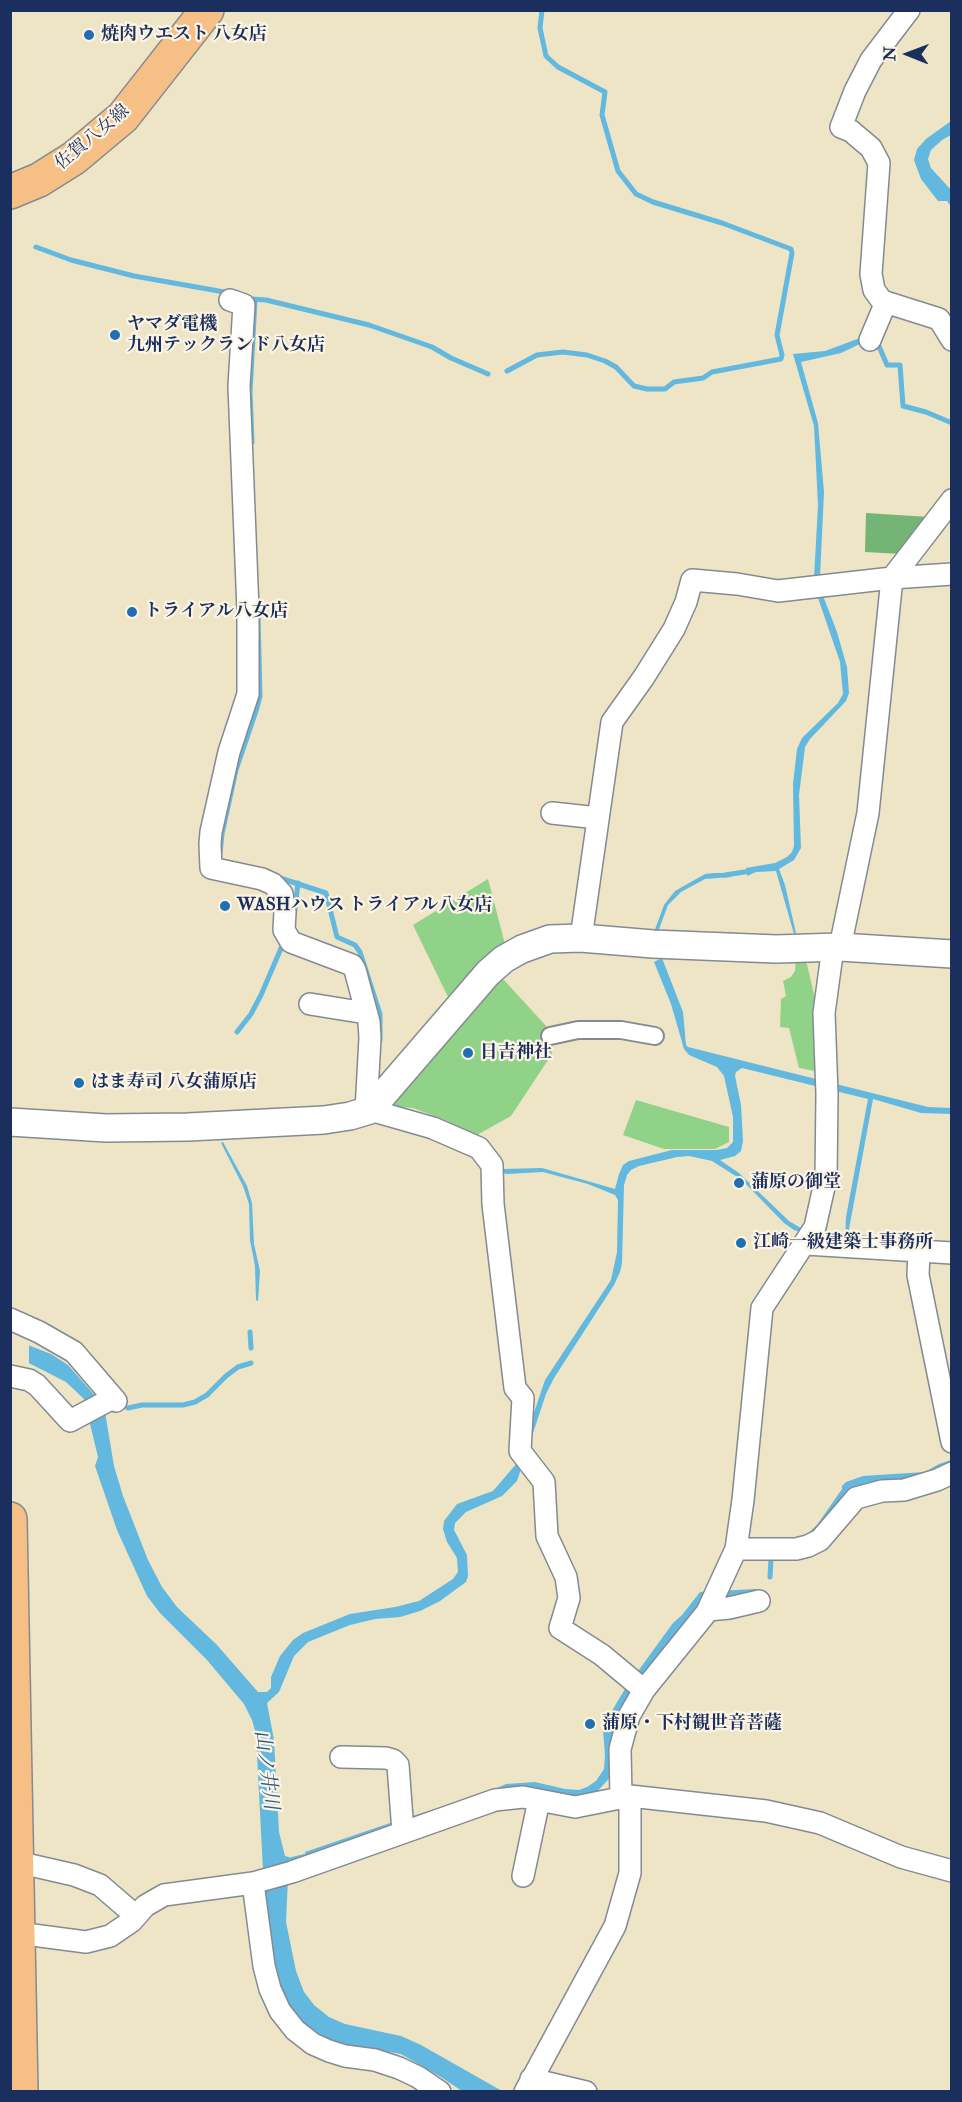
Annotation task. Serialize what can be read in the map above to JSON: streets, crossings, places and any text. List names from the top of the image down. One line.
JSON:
{"streets":{"main road":["佐賀八女線"]},"water":["山ノ井川"],"places":["焼肉ウエスト 八女店","ヤマダ電機 九州テックランド八女店","トライアル八女店","WASHハウス トライアル八女店","日吉神社","はま寿司 八女蒲原店","蒲原の御堂","江崎一級建築士事務所","蒲原・下村観世音菩薩"],"north":"left"}
